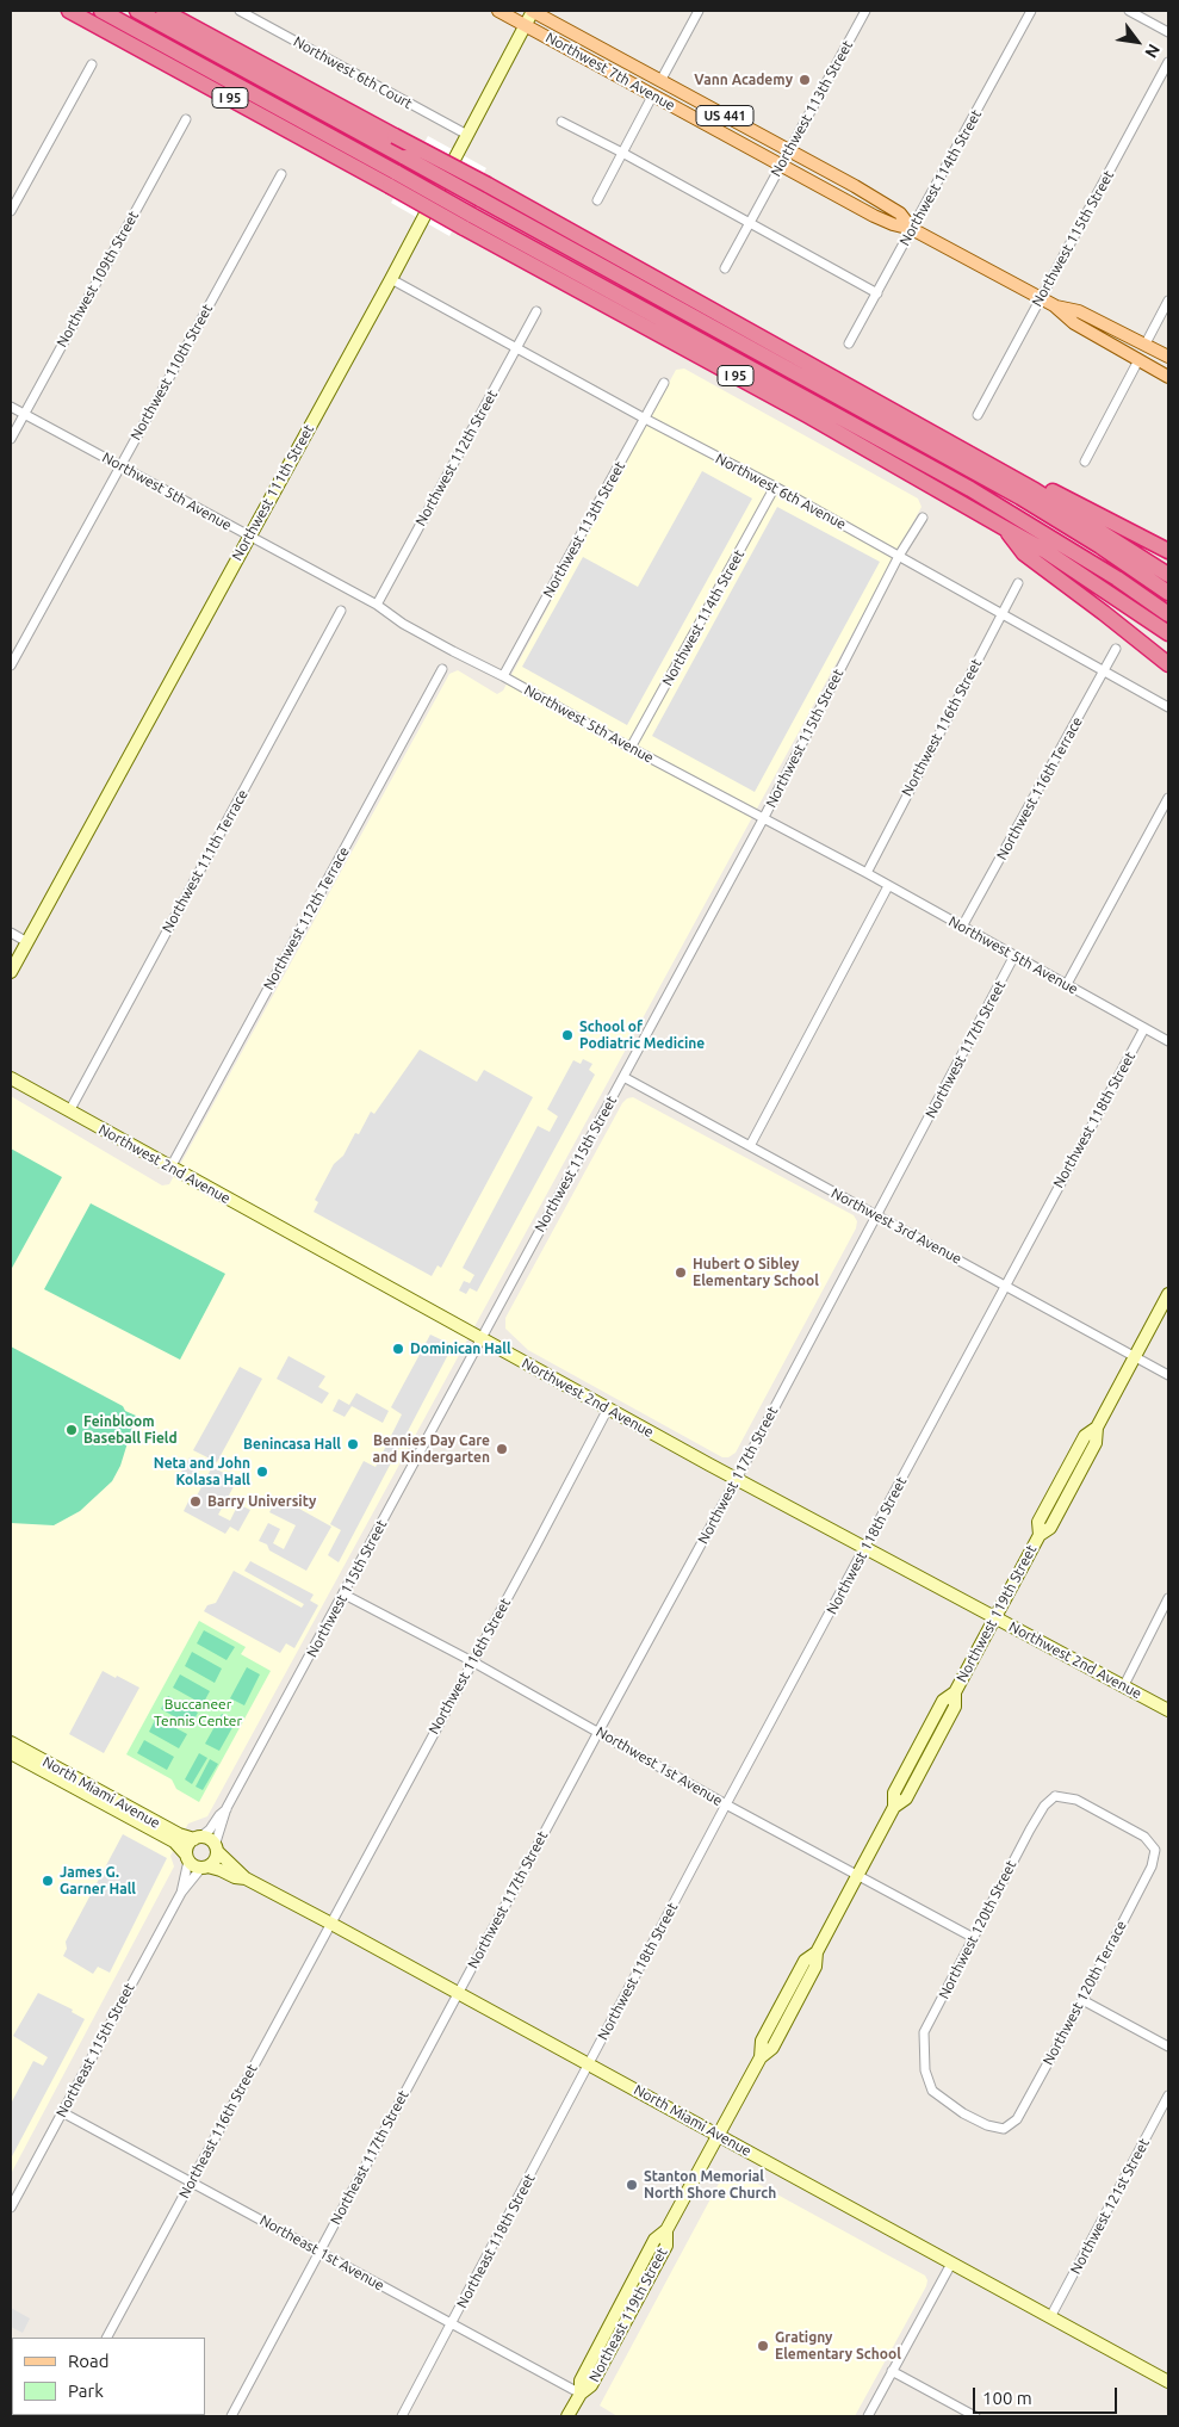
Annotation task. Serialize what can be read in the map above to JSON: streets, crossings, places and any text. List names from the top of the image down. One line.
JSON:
{"streets":{"highway":["I 95"],"main road":["Northwest 7th Avenue","US 441"],"street":["Northwest 6th Court","Northwest 113th Street","Northwest 114th Street","Northwest 115th Street","Northwest 109th Street","Northwest 110th Street","Northwest 112th Street","Northwest 5th Avenue","Northwest 6th Avenue","Northwest 111th Street","Northwest 116th Street","Northwest 116th Terrace","Northwest 111th Terrace","Northwest 112th Terrace","Northwest 117th Street","Northwest 118th Street","Northwest 2nd Avenue","Northwest 3rd Avenue","Northwest 119th Street","Northwest 1st Avenue","North Miami Avenue","Northwest 120th Street","Northwest 120th Terrace","Northeast 115th Street","Northeast 116th Street","Northeast 117th Street","Northwest 121st Street","Northeast 118th Street","Northeast 1st Avenue","Northeast 119th Street"]},"crossings":[["Northwest 7th Avenue","Northwest 113th Street"],["Northwest 7th Avenue","Northwest 114th Street"],["Northwest 7th Avenue","Northwest 115th Street"],["Northwest 7th Avenue","Northwest 111th Street"],["Northwest 6th Court","Northwest 111th Street"],["Northwest 113th Street","Northwest 5th Avenue"],["Northwest 113th Street","Northwest 6th Avenue"],["Northwest 114th Street","Northwest 5th Avenue"],["Northwest 114th Street","Northwest 6th Avenue"],["Northwest 115th Street","Northwest 5th Avenue"],["Northwest 115th Street","Northwest 6th Avenue"],["Northwest 115th Street","Northwest 2nd Avenue"],["Northwest 115th Street","Northwest 3rd Avenue"],["Northwest 115th Street","Northwest 1st Avenue"],["Northwest 109th Street","Northwest 5th Avenue"],["Northwest 110th Street","Northwest 5th Avenue"],["Northwest 112th Street","Northwest 5th Avenue"],["Northwest 112th Street","Northwest 6th Avenue"],["Northwest 5th Avenue","Northwest 111th Street"],["Northwest 5th Avenue","Northwest 116th Street"],["Northwest 5th Avenue","Northwest 116th Terrace"],["Northwest 5th Avenue","Northwest 117th Street"],["Northwest 5th Avenue","Northwest 118th Street"],["Northwest 6th Avenue","Northwest 111th Street"],["Northwest 6th Avenue","Northwest 116th Street"],["Northwest 6th Avenue","Northwest 116th Terrace"],["Northwest 116th Street","Northwest 2nd Avenue"],["Northwest 116th Street","Northwest 1st Avenue"],["Northwest 116th Street","North Miami Avenue"],["Northwest 116th Street","Northeast 116th Street"],["Northwest 111th Terrace","Northwest 2nd Avenue"],["Northwest 112th Terrace","Northwest 2nd Avenue"],["Northwest 117th Street","Northwest 2nd Avenue"],["Northwest 117th Street","Northwest 3rd Avenue"],["Northwest 117th Street","Northwest 1st Avenue"],["Northwest 117th Street","North Miami Avenue"],["Northwest 117th Street","Northeast 117th Street"],["Northwest 118th Street","Northwest 2nd Avenue"],["Northwest 118th Street","Northwest 3rd Avenue"],["Northwest 118th Street","Northwest 1st Avenue"],["Northwest 118th Street","North Miami Avenue"],["Northwest 118th Street","Northeast 118th Street"],["Northwest 2nd Avenue","Northwest 119th Street"],["Northwest 3rd Avenue","Northwest 119th Street"],["Northwest 119th Street","Northwest 1st Avenue"],["Northwest 119th Street","North Miami Avenue"],["Northwest 119th Street","Northeast 119th Street"],["Northwest 1st Avenue","Northwest 120th Street"],["North Miami Avenue","Northeast 115th Street"],["North Miami Avenue","Northeast 116th Street"],["North Miami Avenue","Northeast 117th Street"],["North Miami Avenue","Northwest 121st Street"],["North Miami Avenue","Northeast 118th Street"],["North Miami Avenue","Northeast 119th Street"],["Northwest 120th Street","Northwest 120th Terrace"],["Northeast 115th Street","Northeast 1st Avenue"],["Northeast 116th Street","Northeast 1st Avenue"],["Northeast 117th Street","Northeast 1st Avenue"],["Northeast 118th Street","Northeast 1st Avenue"],["Northeast 1st Avenue","Northeast 119th Street"]],"parks":["Buccaneer Tennis Center"],"places":["Vann Academy","School of Podiatric Medicine","Hubert O Sibley Elementary School","Dominican Hall","Feinbloom Baseball Field","Benincasa Hall","Bennies Day Care and Kindergarten","Neta and John Kolasa Hall","Barry University","James G. Garner Hall","Stanton Memorial North Shore Church","Gratigny Elementary School"],"legend":["Road","Park"],"scale_bar":"100 m","north":"bottom right"}
